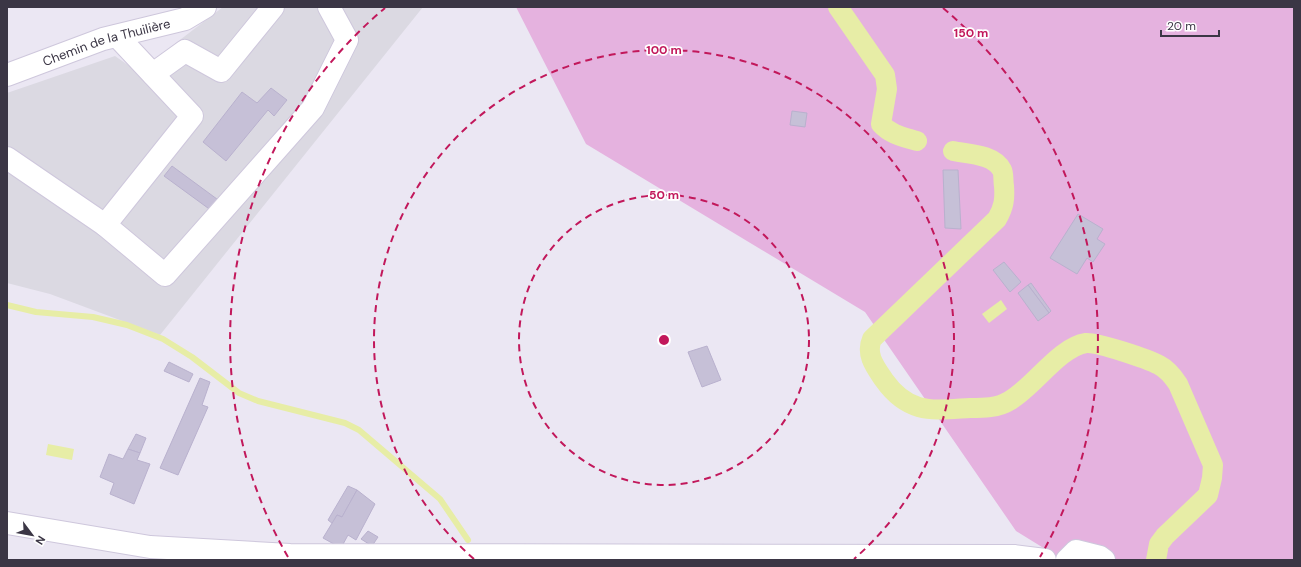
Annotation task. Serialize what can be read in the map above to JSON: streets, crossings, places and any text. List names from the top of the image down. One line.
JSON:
{"streets":{"street":["Chemin de la Thuilière"]},"scale_bar":"20 m","north":"bottom right","rings":["150 m","100 m","50 m"]}
